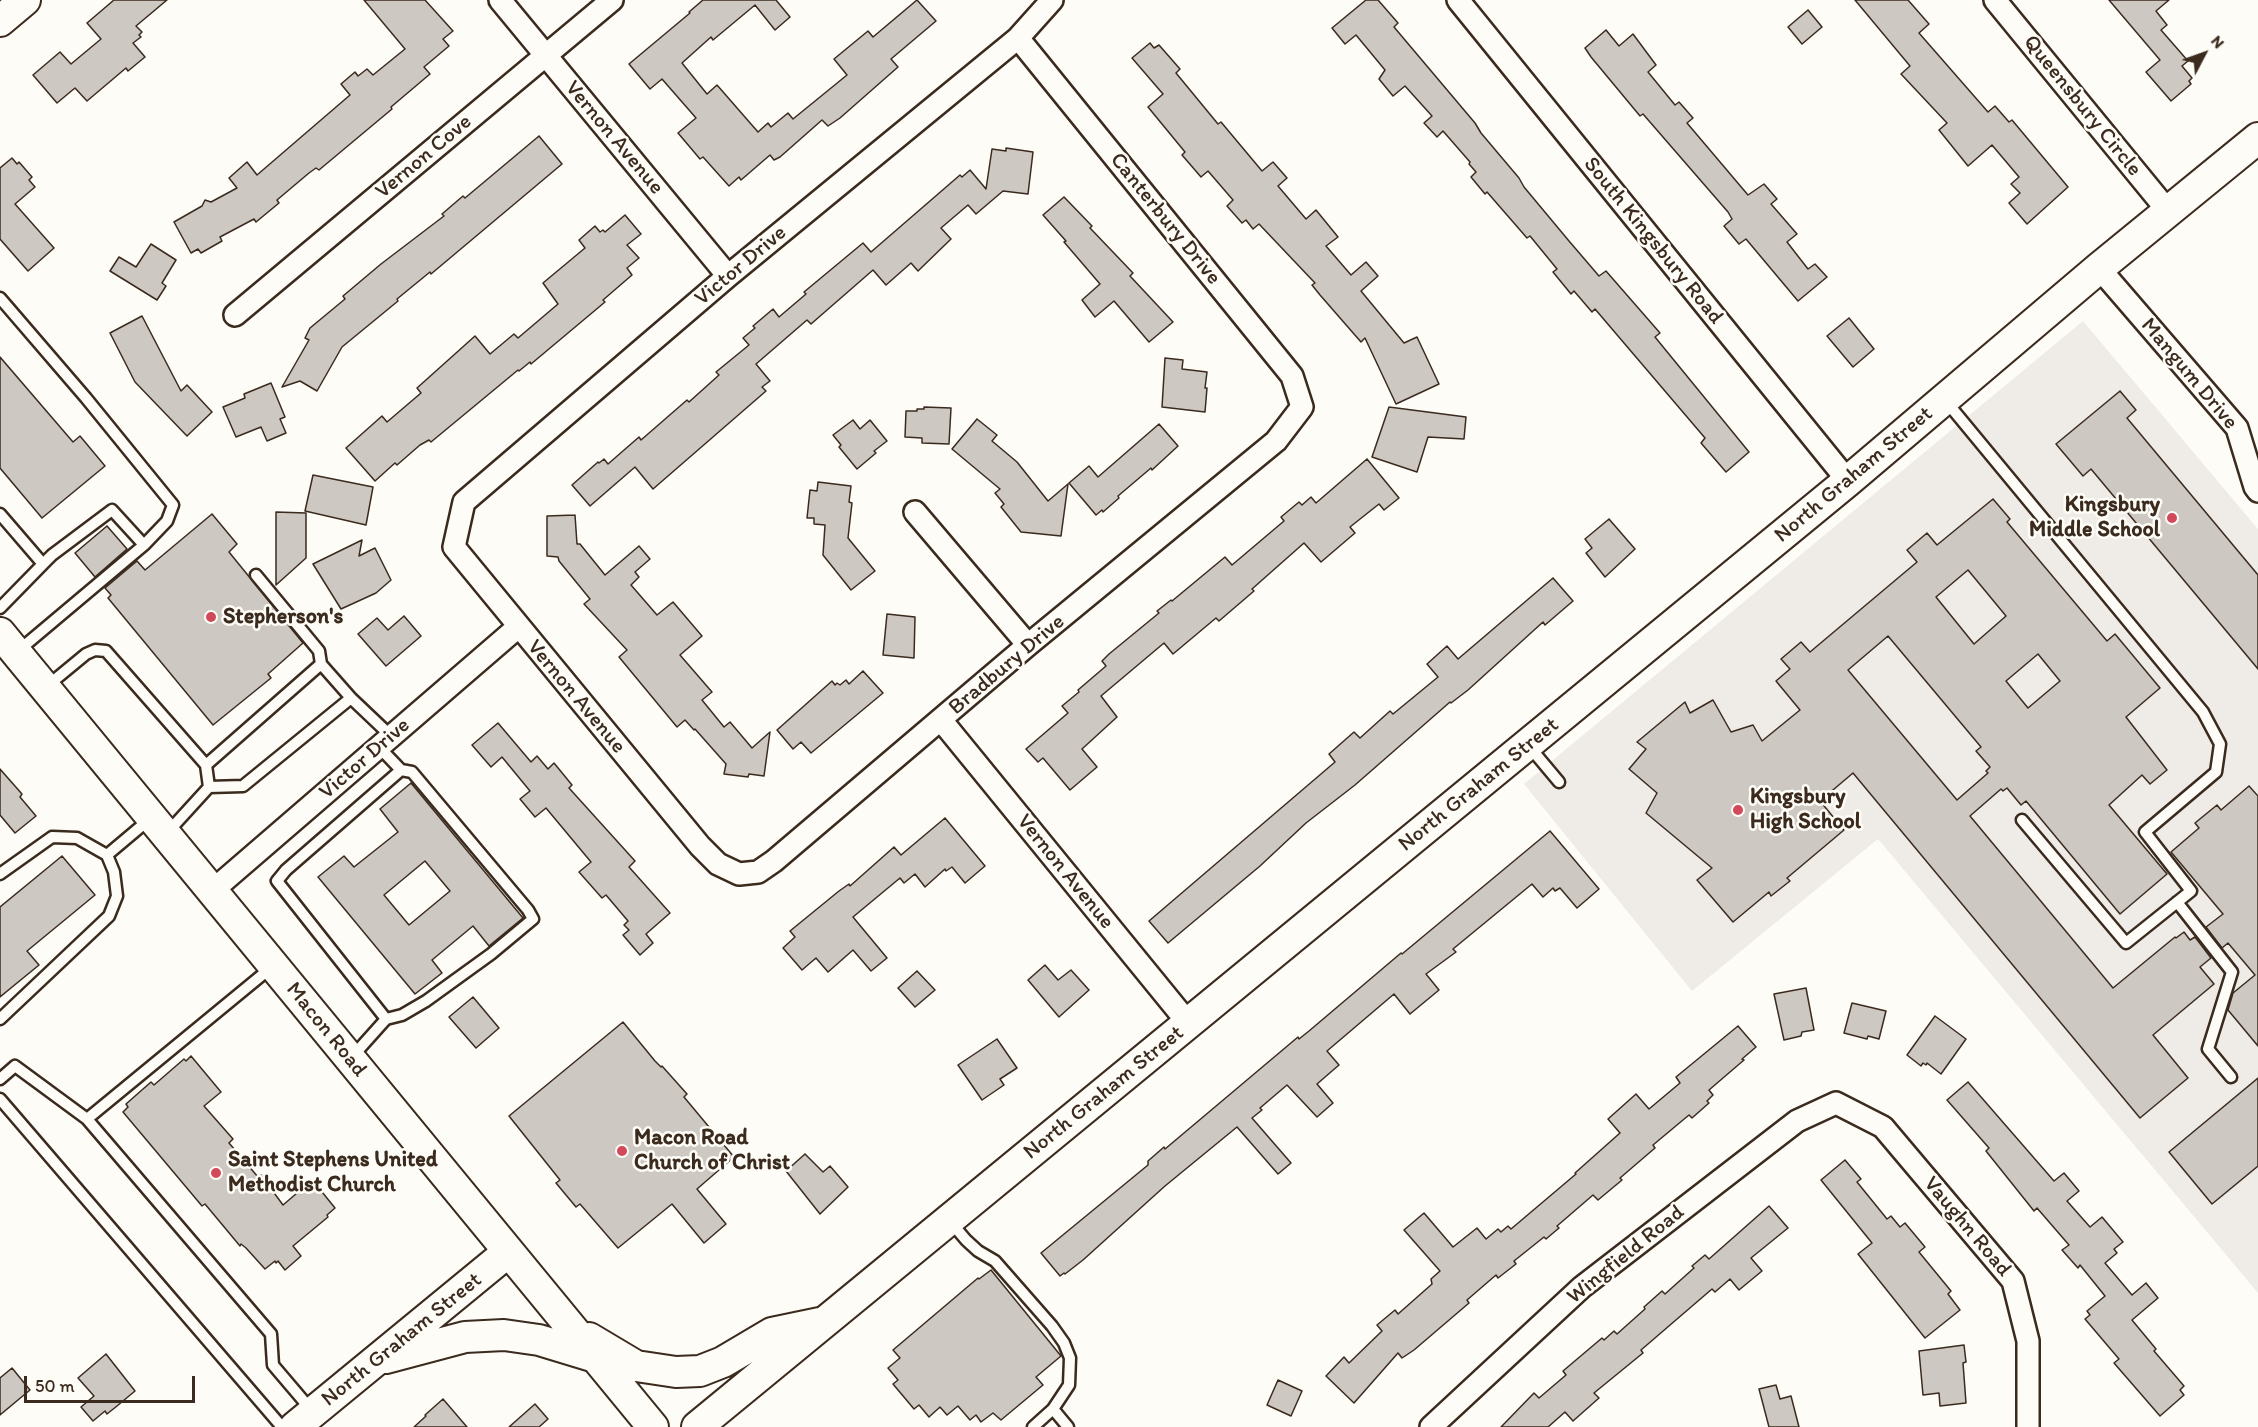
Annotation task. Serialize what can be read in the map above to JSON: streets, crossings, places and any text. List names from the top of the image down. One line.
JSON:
{"streets":{"main road":["North Graham Street","Macon Road"],"street":["Queensbury Circle","Vernon Avenue","Vernon Cove","Canterbury Drive","South Kingsbury Road","Victor Drive","Mangum Drive","Bradbury Drive","Vaughn Road","Wingfield Road"]},"crossings":[["Queensbury Circle","North Graham Street"],["Vernon Avenue","Vernon Cove"],["Vernon Avenue","Victor Drive"],["Vernon Avenue","North Graham Street"],["Vernon Avenue","Bradbury Drive"],["Canterbury Drive","Victor Drive"],["Canterbury Drive","Bradbury Drive"],["South Kingsbury Road","North Graham Street"],["Victor Drive","Macon Road"],["Mangum Drive","North Graham Street"],["North Graham Street","Macon Road"],["Vaughn Road","Wingfield Road"]],"places":["Kingsbury Middle School","Stepherson's","Kingsbury High School","Macon Road Church of Christ","Saint Stephens United Methodist Church"],"scale_bar":"50 m","north":"top right"}
